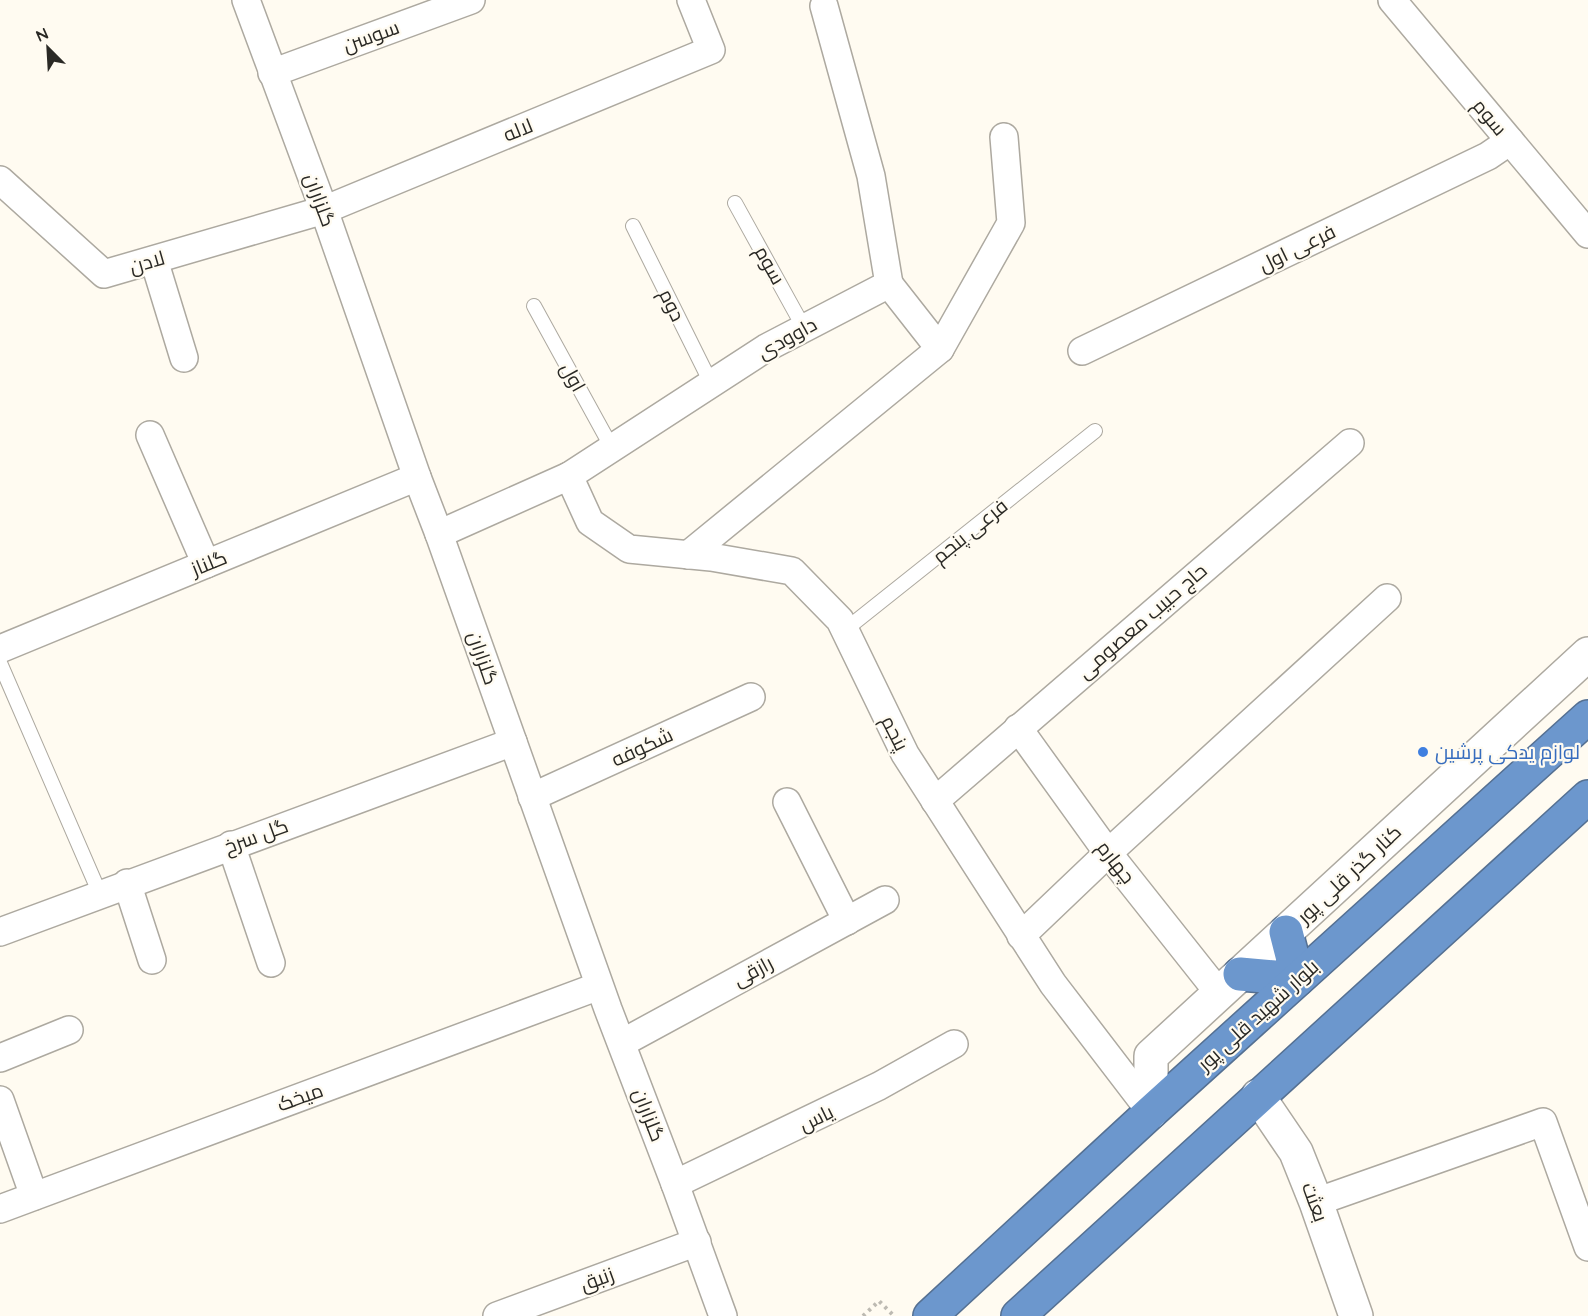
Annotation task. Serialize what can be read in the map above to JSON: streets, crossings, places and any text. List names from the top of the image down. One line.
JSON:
{"streets":{"highway":["بلوار شهید قلی پور"],"street":["سوسن","سوم","لاله","گلزاران","فرعی اول","لادن","داوودی","گلناز","حاج حبیب معصومی","پنجم","شکوفه","گل سرخ","چهارم","کنار گذر قلی پور","رازقی","میخک","یاس","بعثت","زنبق"],"lane":["دوم","اول","فرعی پنجم"]},"crossings":[["سوسن","گلزاران"],["سوم","فرعی اول"],["سوم","داوودی"],["لاله","گلزاران"],["لاله","لادن"],["گلزاران","لادن"],["گلزاران","داوودی"],["گلزاران","گلناز"],["گلزاران","شکوفه"],["گلزاران","گل سرخ"],["گلزاران","رازقی"],["گلزاران","میخک"],["گلزاران","یاس"],["گلزاران","زنبق"],["دوم","داوودی"],["داوودی","اول"],["داوودی","پنجم"],["فرعی پنجم","پنجم"],["حاج حبیب معصومی","پنجم"],["حاج حبیب معصومی","چهارم"],["پنجم","کنار گذر قلی پور"],["پنجم","بلوار شهید قلی پور"],["چهارم","کنار گذر قلی پور"],["کنار گذر قلی پور","بلوار شهید قلی پور"]],"places":["لوازم یدکی پرشین"],"north":"top left"}
